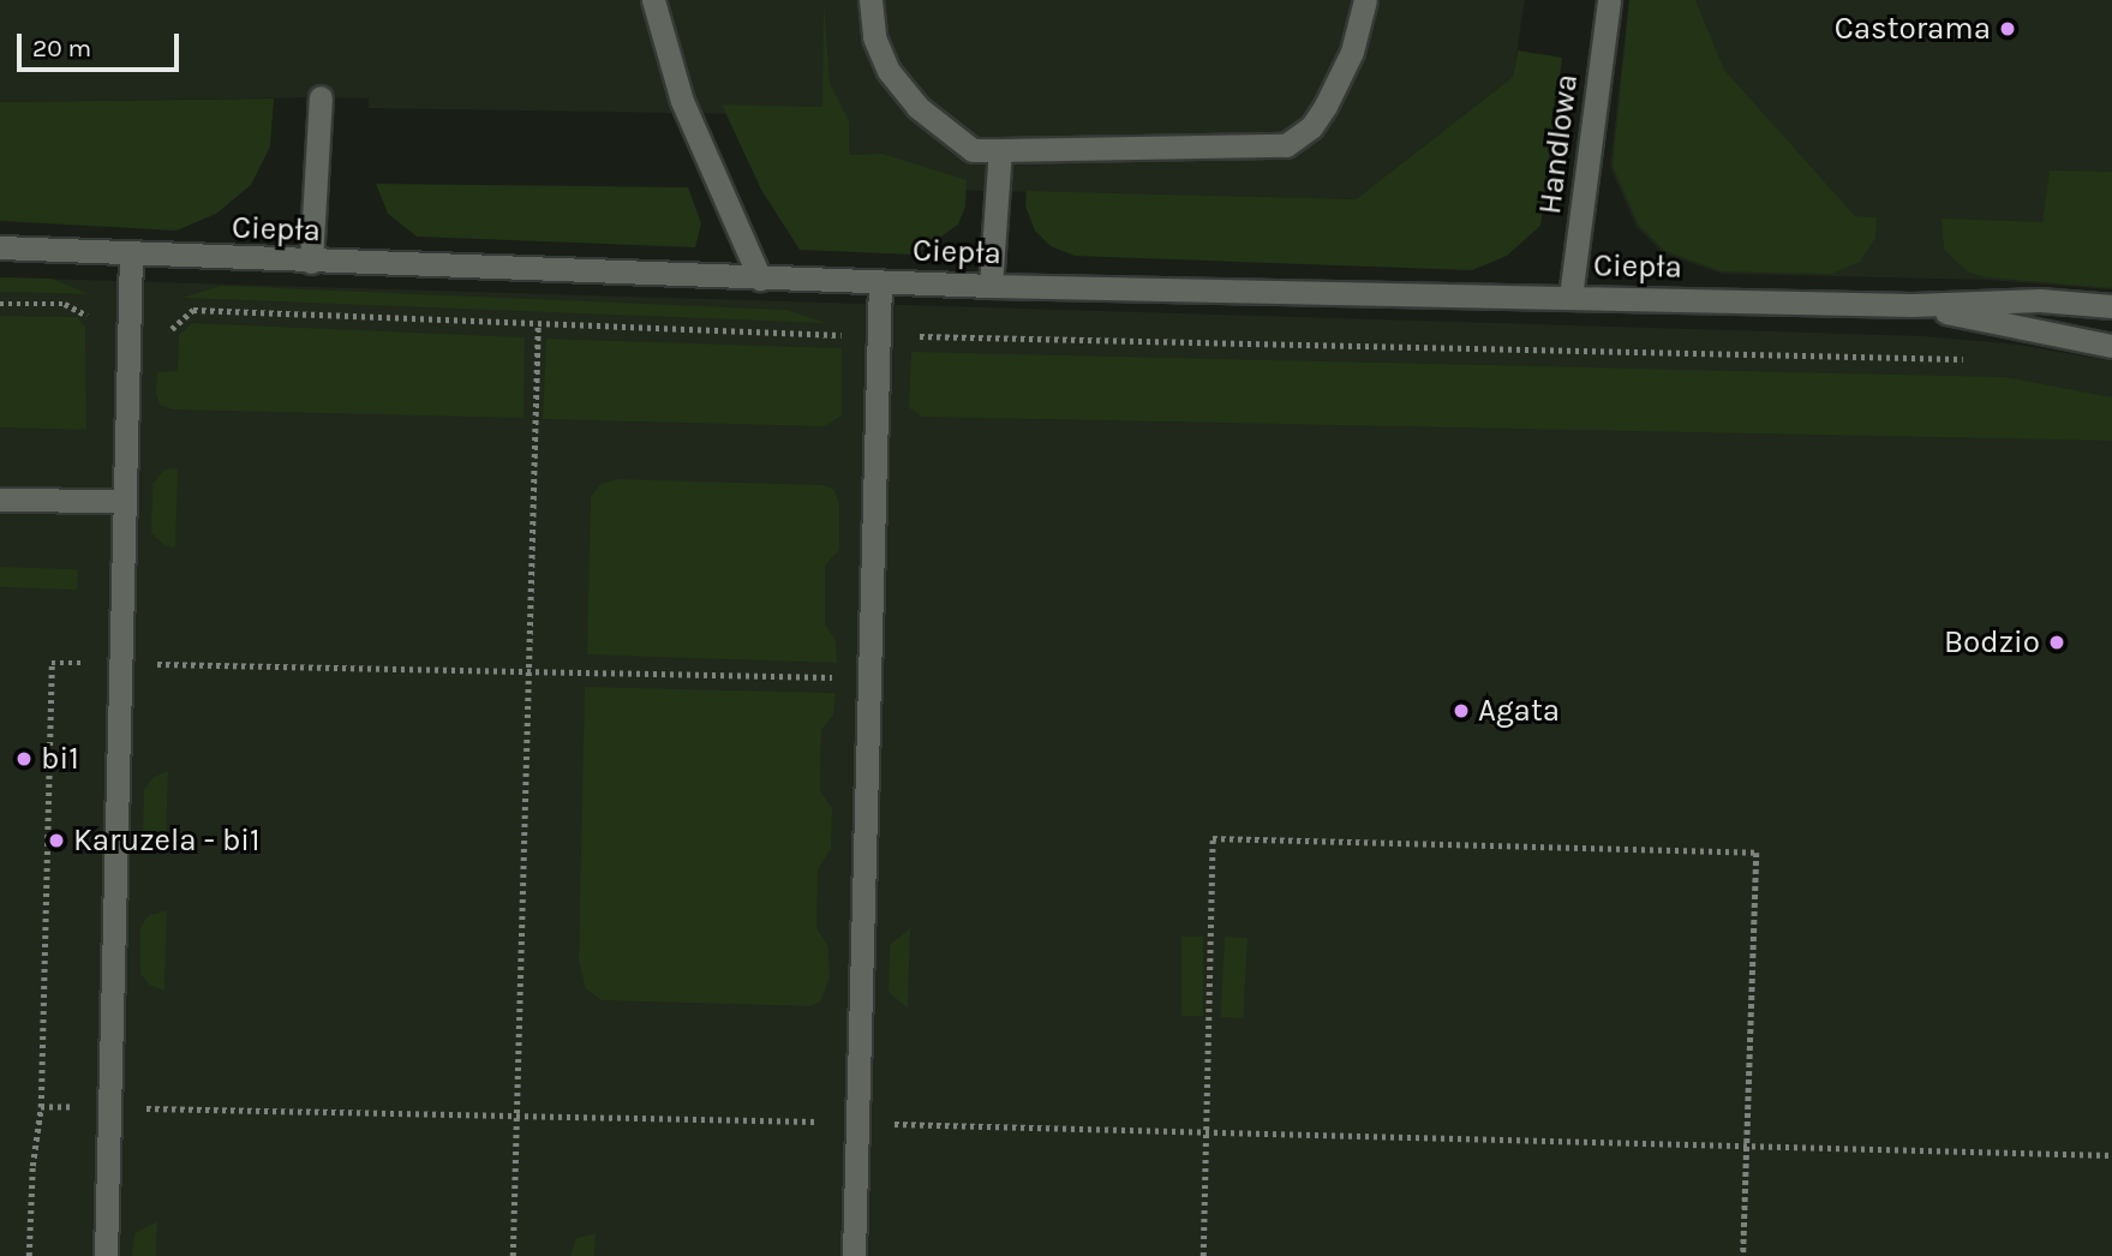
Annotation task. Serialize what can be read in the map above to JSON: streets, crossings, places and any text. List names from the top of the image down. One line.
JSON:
{"streets":{"street":["Handlowa","Ciepła"]},"crossings":[["Handlowa","Ciepła"]],"places":["Castorama","Bodzio","Agata","bi1","Karuzela - bi1"],"scale_bar":"20 m"}
